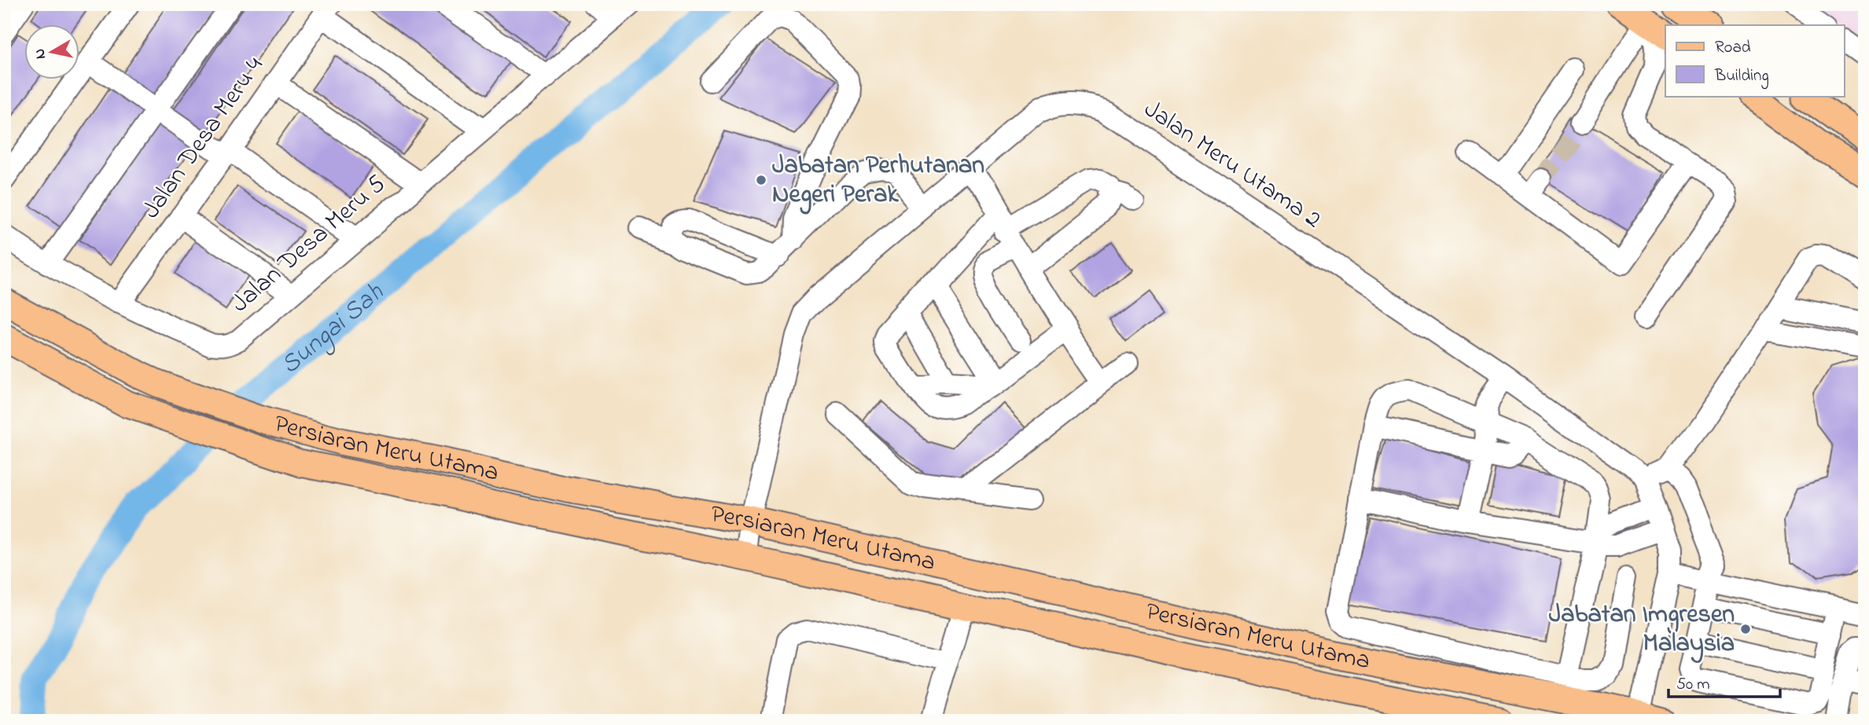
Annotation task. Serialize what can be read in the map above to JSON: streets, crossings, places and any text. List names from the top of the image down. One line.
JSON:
{"streets":{"main road":["Persiaran Meru Utama"],"street":["Jalan Desa Meru 4","Jalan Meru Utama 2","Jalan Desa Meru 5"]},"crossings":[["Jalan Desa Meru 4","Jalan Desa Meru 5"],["Jalan Meru Utama 2","Persiaran Meru Utama"]],"water":["Sungai Sah"],"places":["Jabatan Perhutanan Negeri Perak","Jabatan Imgresen Malaysia"],"legend":["Road","Building"],"scale_bar":"50 m","north":"left"}
